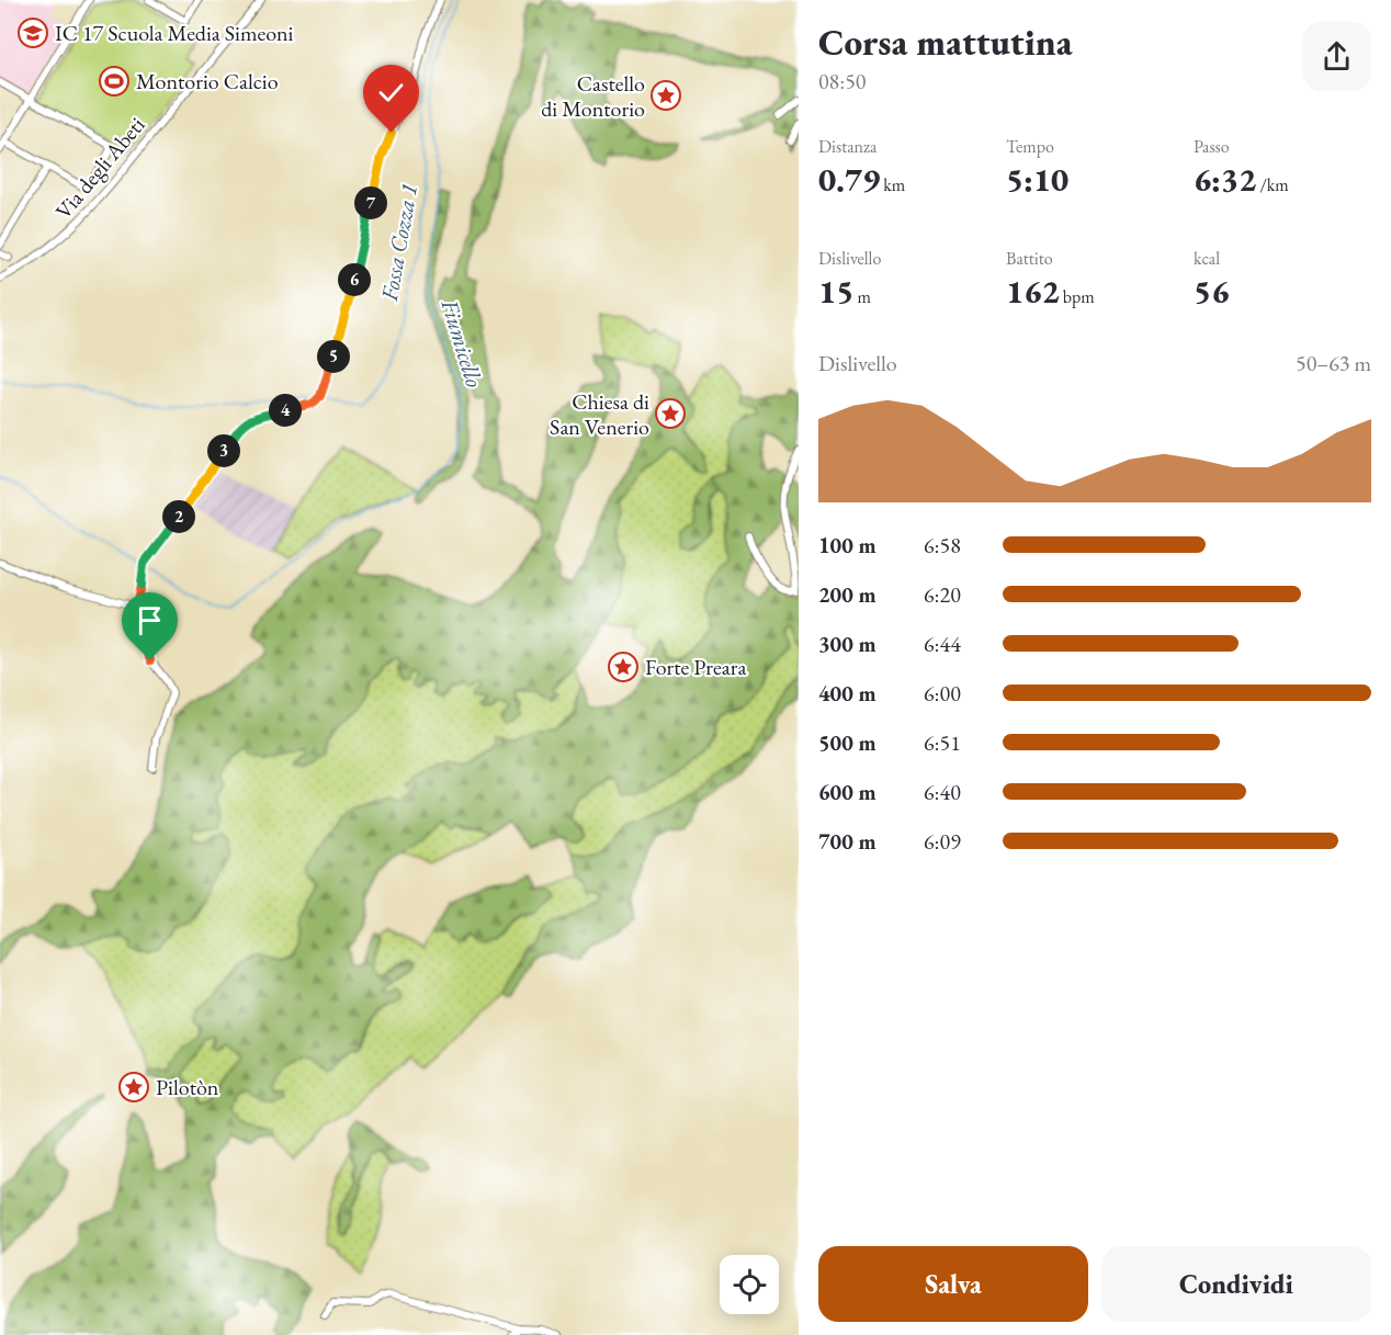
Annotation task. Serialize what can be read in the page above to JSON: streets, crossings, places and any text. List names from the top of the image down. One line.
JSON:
{"streets":{"street":["Via degli Abeti"]},"water":["Fossa Cozza 1","Fiumicello"],"places":{"school or university":["IC 17 Scuola Media Simeoni"],"sports":["Montorio Calcio"],"place":["Castello di Montorio","Chiesa di San Venerio","Forte Preara","Pilotòn"]},"page":{"heading":["Corsa mattutina","08:50"],"stats":[["Distanza","0.79 km"],["Tempo","5:10"],["Passo","6:32 /km"],["Dislivello","15 m"],["Battito","162 bpm"],["kcal","56"]],"pins":["7","6","5","4","3","2"],"chart":["Dislivello","50–63 m"],"list":[{"name":"100 m","note":"6:58"},{"name":"200 m","note":"6:20"},{"name":"300 m","note":"6:44"},{"name":"400 m","note":"6:00"},{"name":"500 m","note":"6:51"},{"name":"600 m","note":"6:40"},{"name":"700 m","note":"6:09"}],"buttons":["Salva","Condividi"]}}
